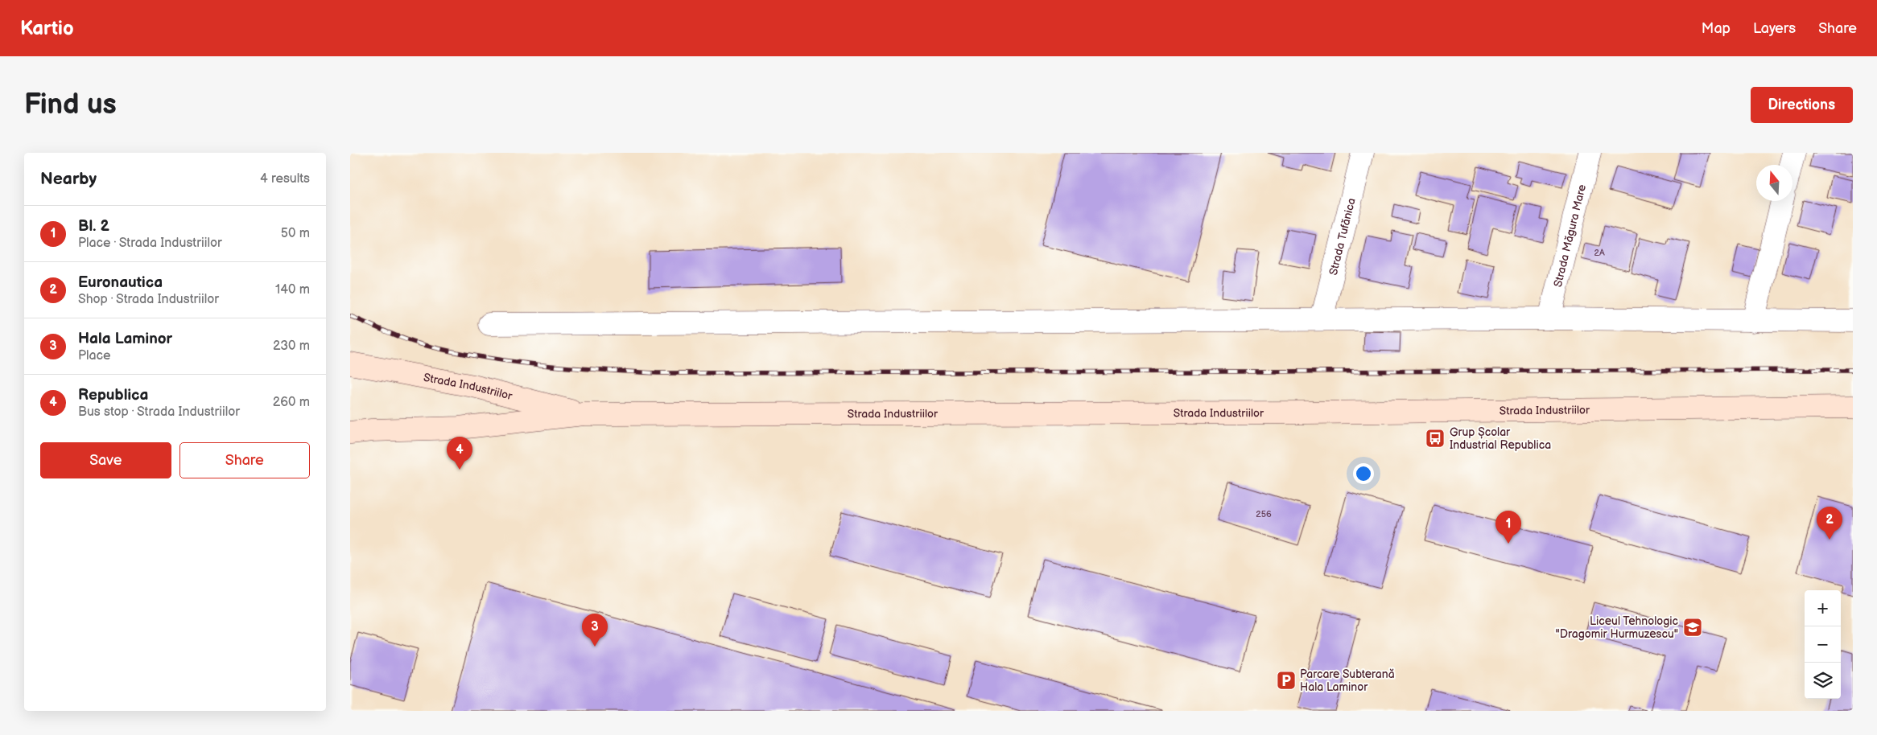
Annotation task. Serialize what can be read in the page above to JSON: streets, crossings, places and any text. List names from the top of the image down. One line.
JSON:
{"streets":{"main road":["Strada Industriilor"],"street":["Strada Măgura Mare","Strada Tufănica"]},"places":{"bus stop":["Grup Școlar Industrial Republica"],"school or university":["Liceul Tehnologic \"Dragomir Hurmuzescu\""],"parking":["Parcare Subterană Hala Laminor"]},"house_numbers":["2A","256"],"north":"top","page":{"header":"Kartio","nav":["Map","Layers","Share"],"buttons":["Directions",["Save","Share"]],"title":"Find us","heading":["Nearby","4 results"],"list":[{"mark":"1","name":"Bl. 2","note":"Place · Strada Industriilor","value":"50 m"},{"mark":"2","name":"Euronautica","note":"Shop · Strada Industriilor","value":"140 m"},{"mark":"3","name":"Hala Laminor","note":"Place","value":"230 m"},{"mark":"4","name":"Republica","note":"Bus stop · Strada Industriilor","value":"260 m"}],"pins":["4","2","1","3"],"map_buttons":["+","−"]}}
